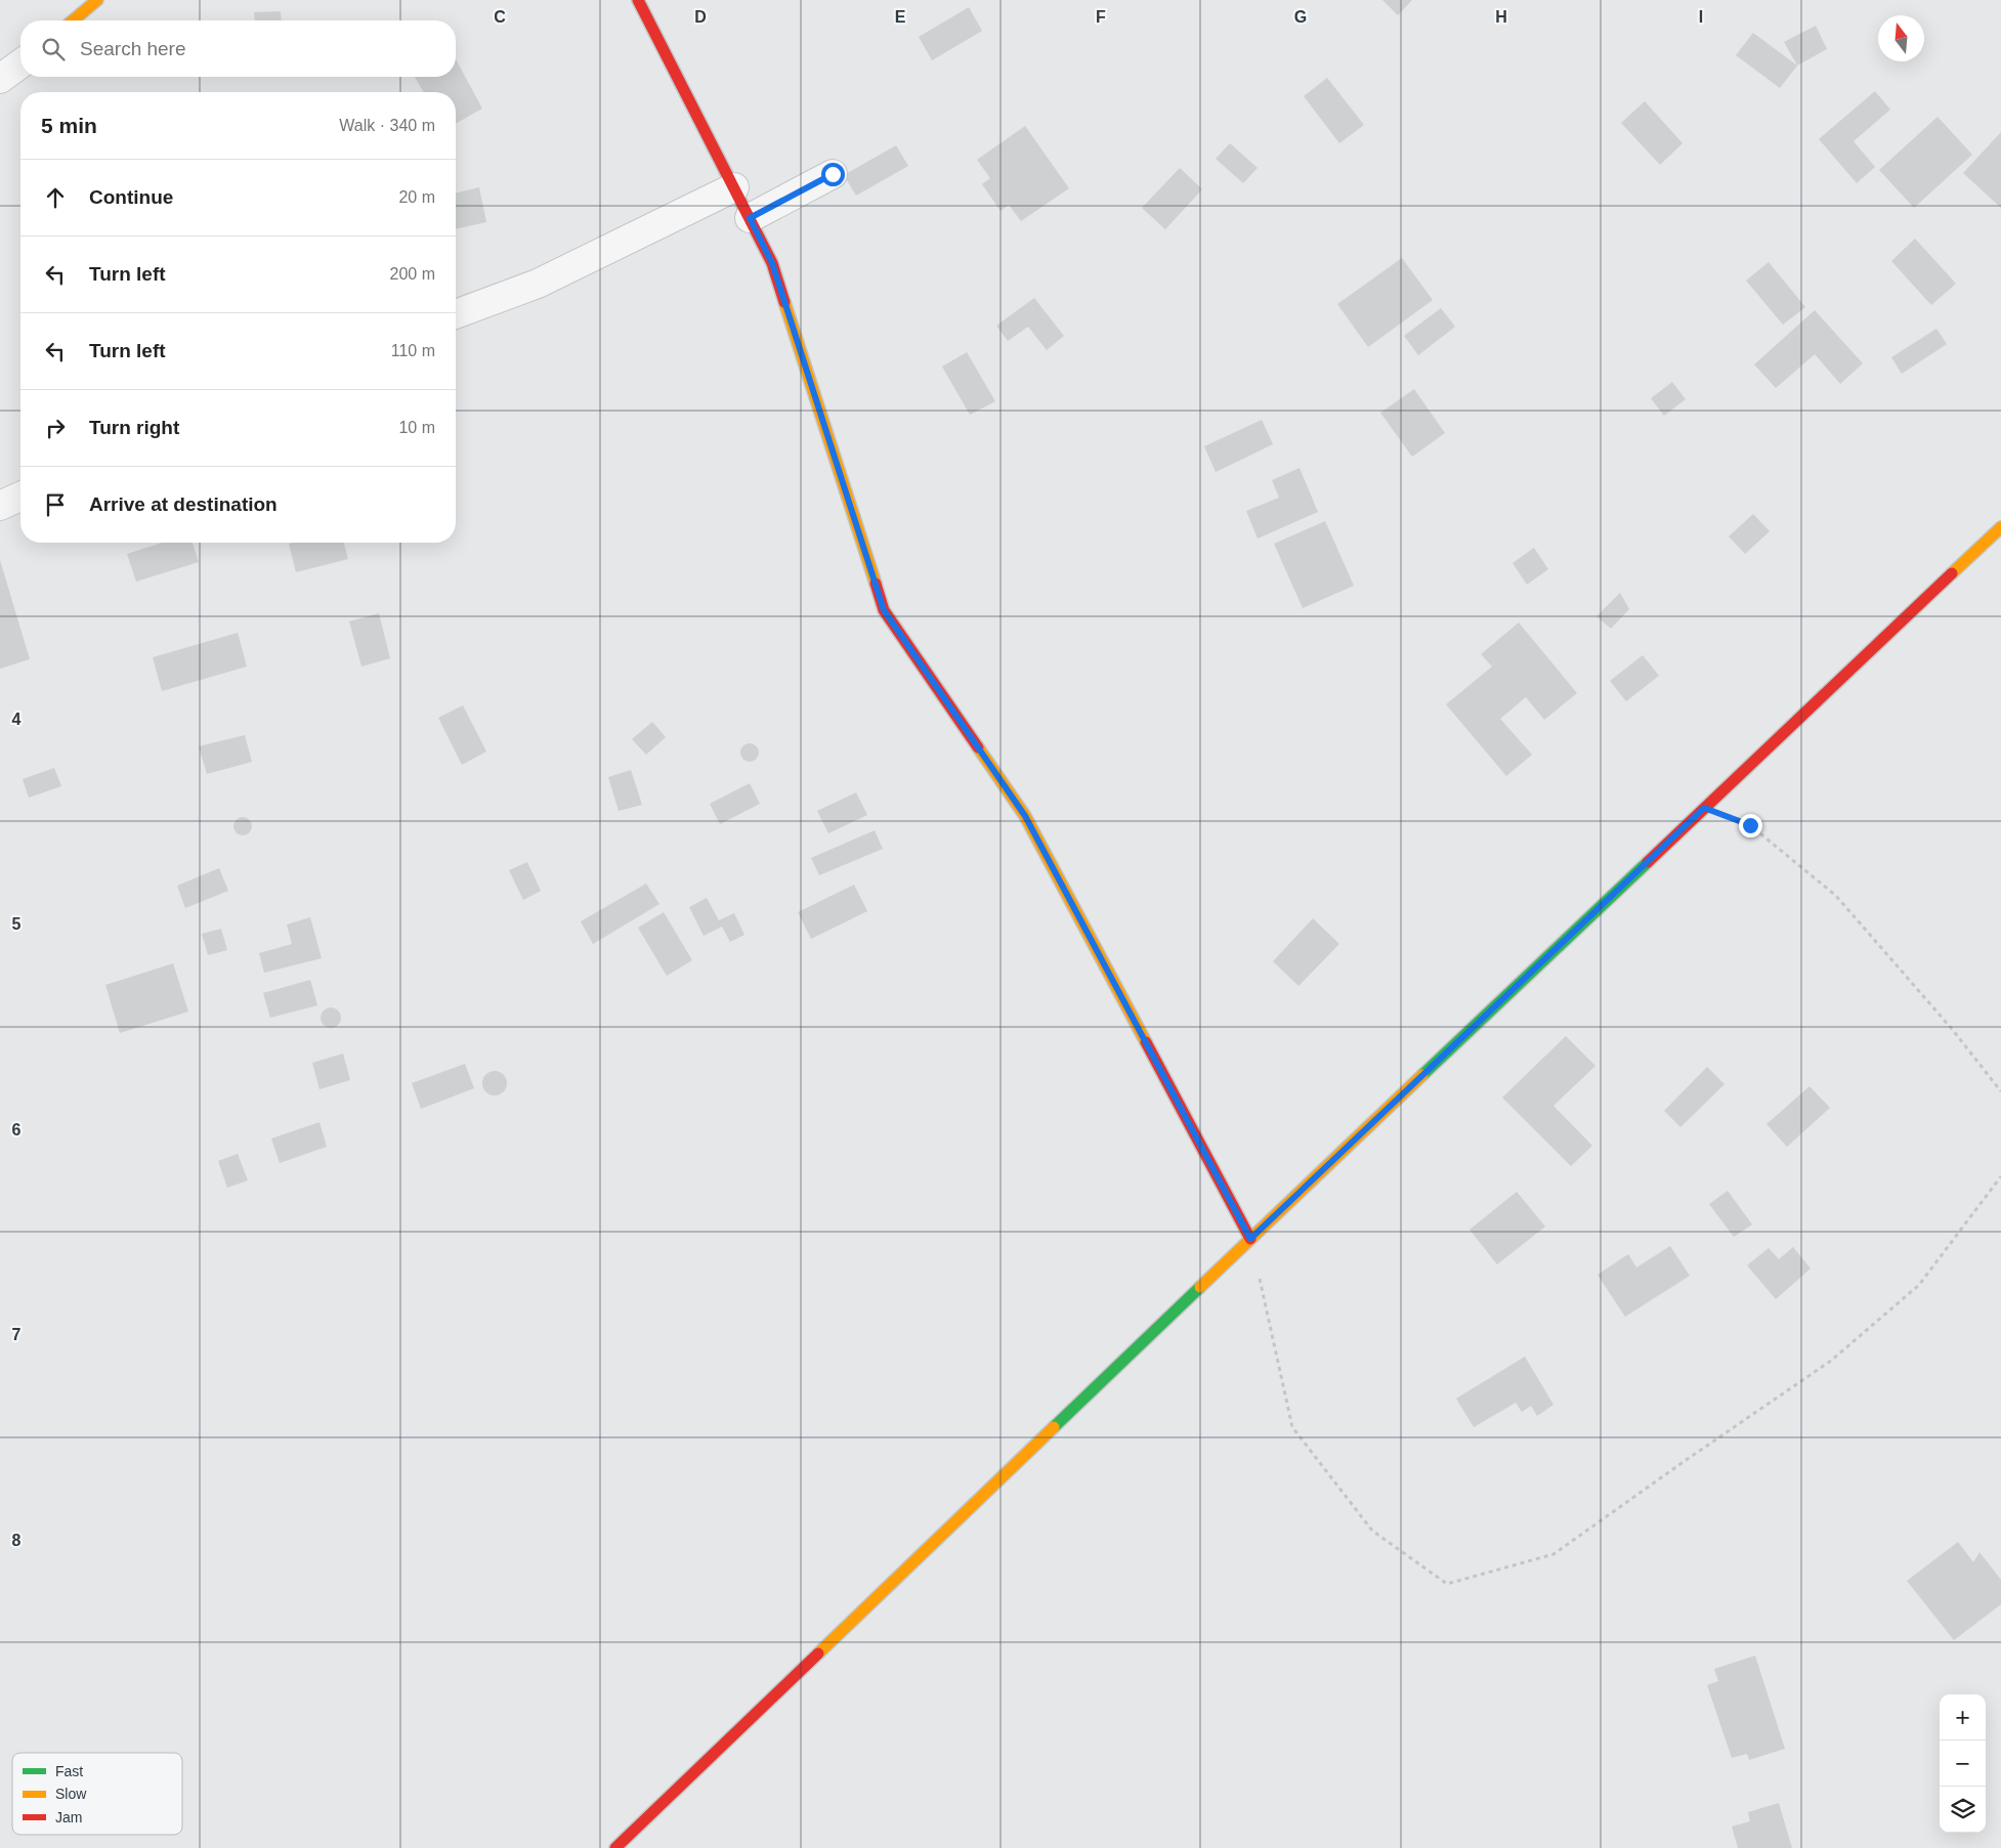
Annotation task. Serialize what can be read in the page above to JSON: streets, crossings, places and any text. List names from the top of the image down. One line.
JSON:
{"legend":["Fast","Slow","Jam"],"north":"top","page":{"search":"Search here","heading":["5 min","Walk · 340 m"],"list":[["Continue","20 m"],["Turn left","200 m"],["Turn left","110 m"],["Turn right","10 m"],"Arrive at destination"],"map_buttons":["+","−"]},"grid":{"columns":["C","D","E","F","G","H","I"],"rows":["4","5","6","7","8"]}}
